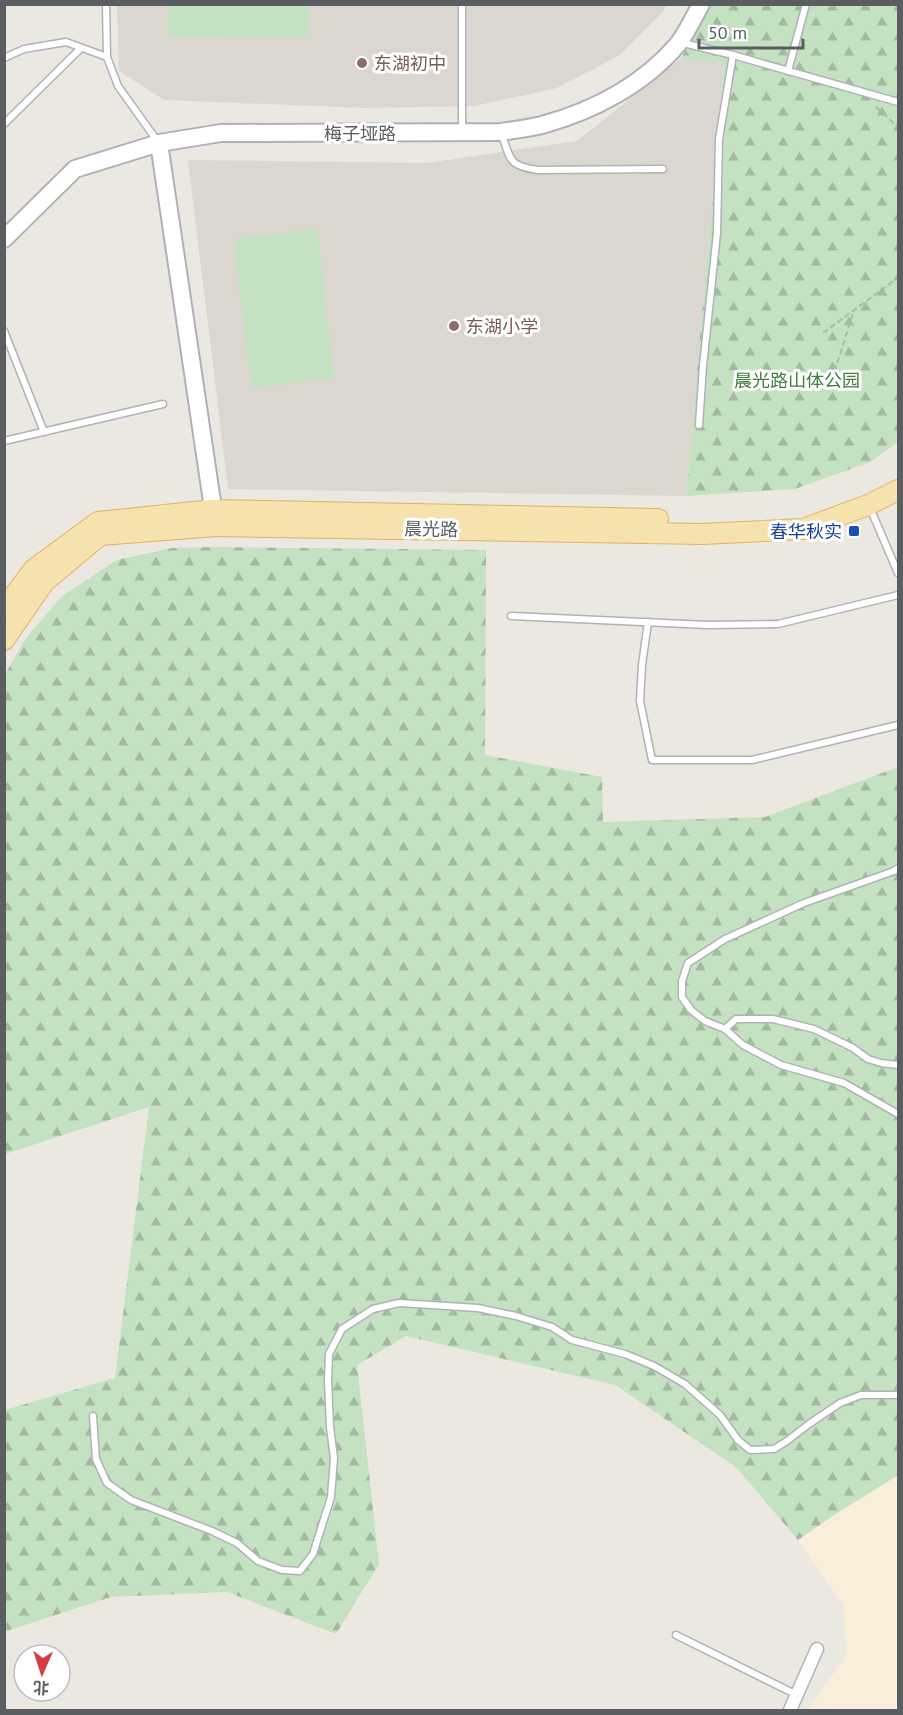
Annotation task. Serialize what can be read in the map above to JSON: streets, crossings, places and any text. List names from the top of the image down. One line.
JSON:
{"streets":{"main road":["晨光路"],"street":["梅子垭路"]},"parks":["晨光路山体公园"],"places":{"other":["东湖初中","东湖小学"],"transit":["春华秋实"]},"scale_bar":"50 m","north":"bottom"}
